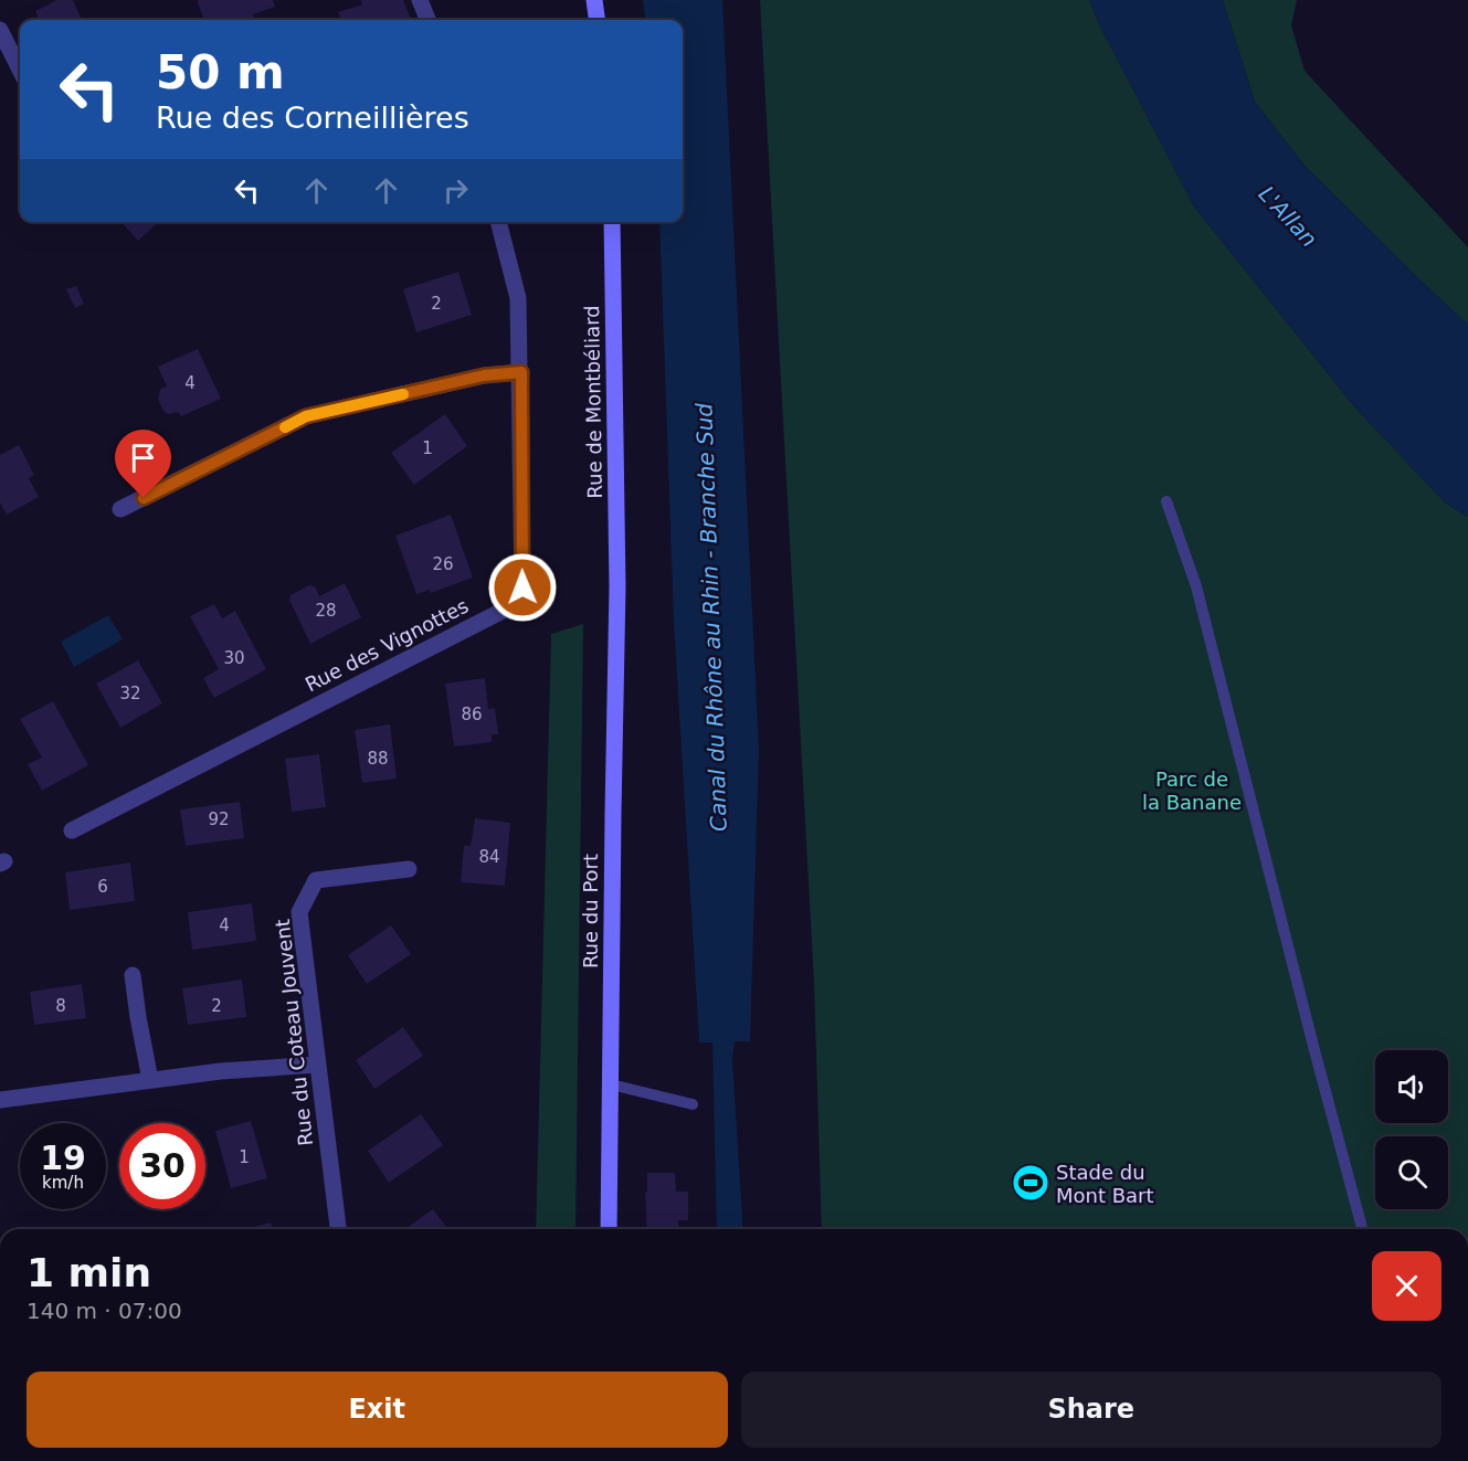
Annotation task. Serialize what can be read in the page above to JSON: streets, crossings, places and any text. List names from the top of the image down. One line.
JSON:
{"streets":{"main road":["Rue de Montbéliard","Rue du Port"],"street":["Rue des Vignottes","Rue du Coteau Jouvent"]},"crossings":[["Rue de Montbéliard","Rue du Port"]],"water":["L'Allan","Canal du Rhône au Rhin - Branche Sud"],"parks":["Parc de la Banane"],"places":{"sports":["Stade du Mont Bart"]},"house_numbers":["2","4","1","26","28","30","32","86","88","92","84","6","4","8","2","1"],"page":{"turn":["50 m","Rue des Corneillières"],"speed":"19 km/h","limit":"30","heading":["1 min","140 m · 07:00"],"buttons":["Exit","Share"]}}
